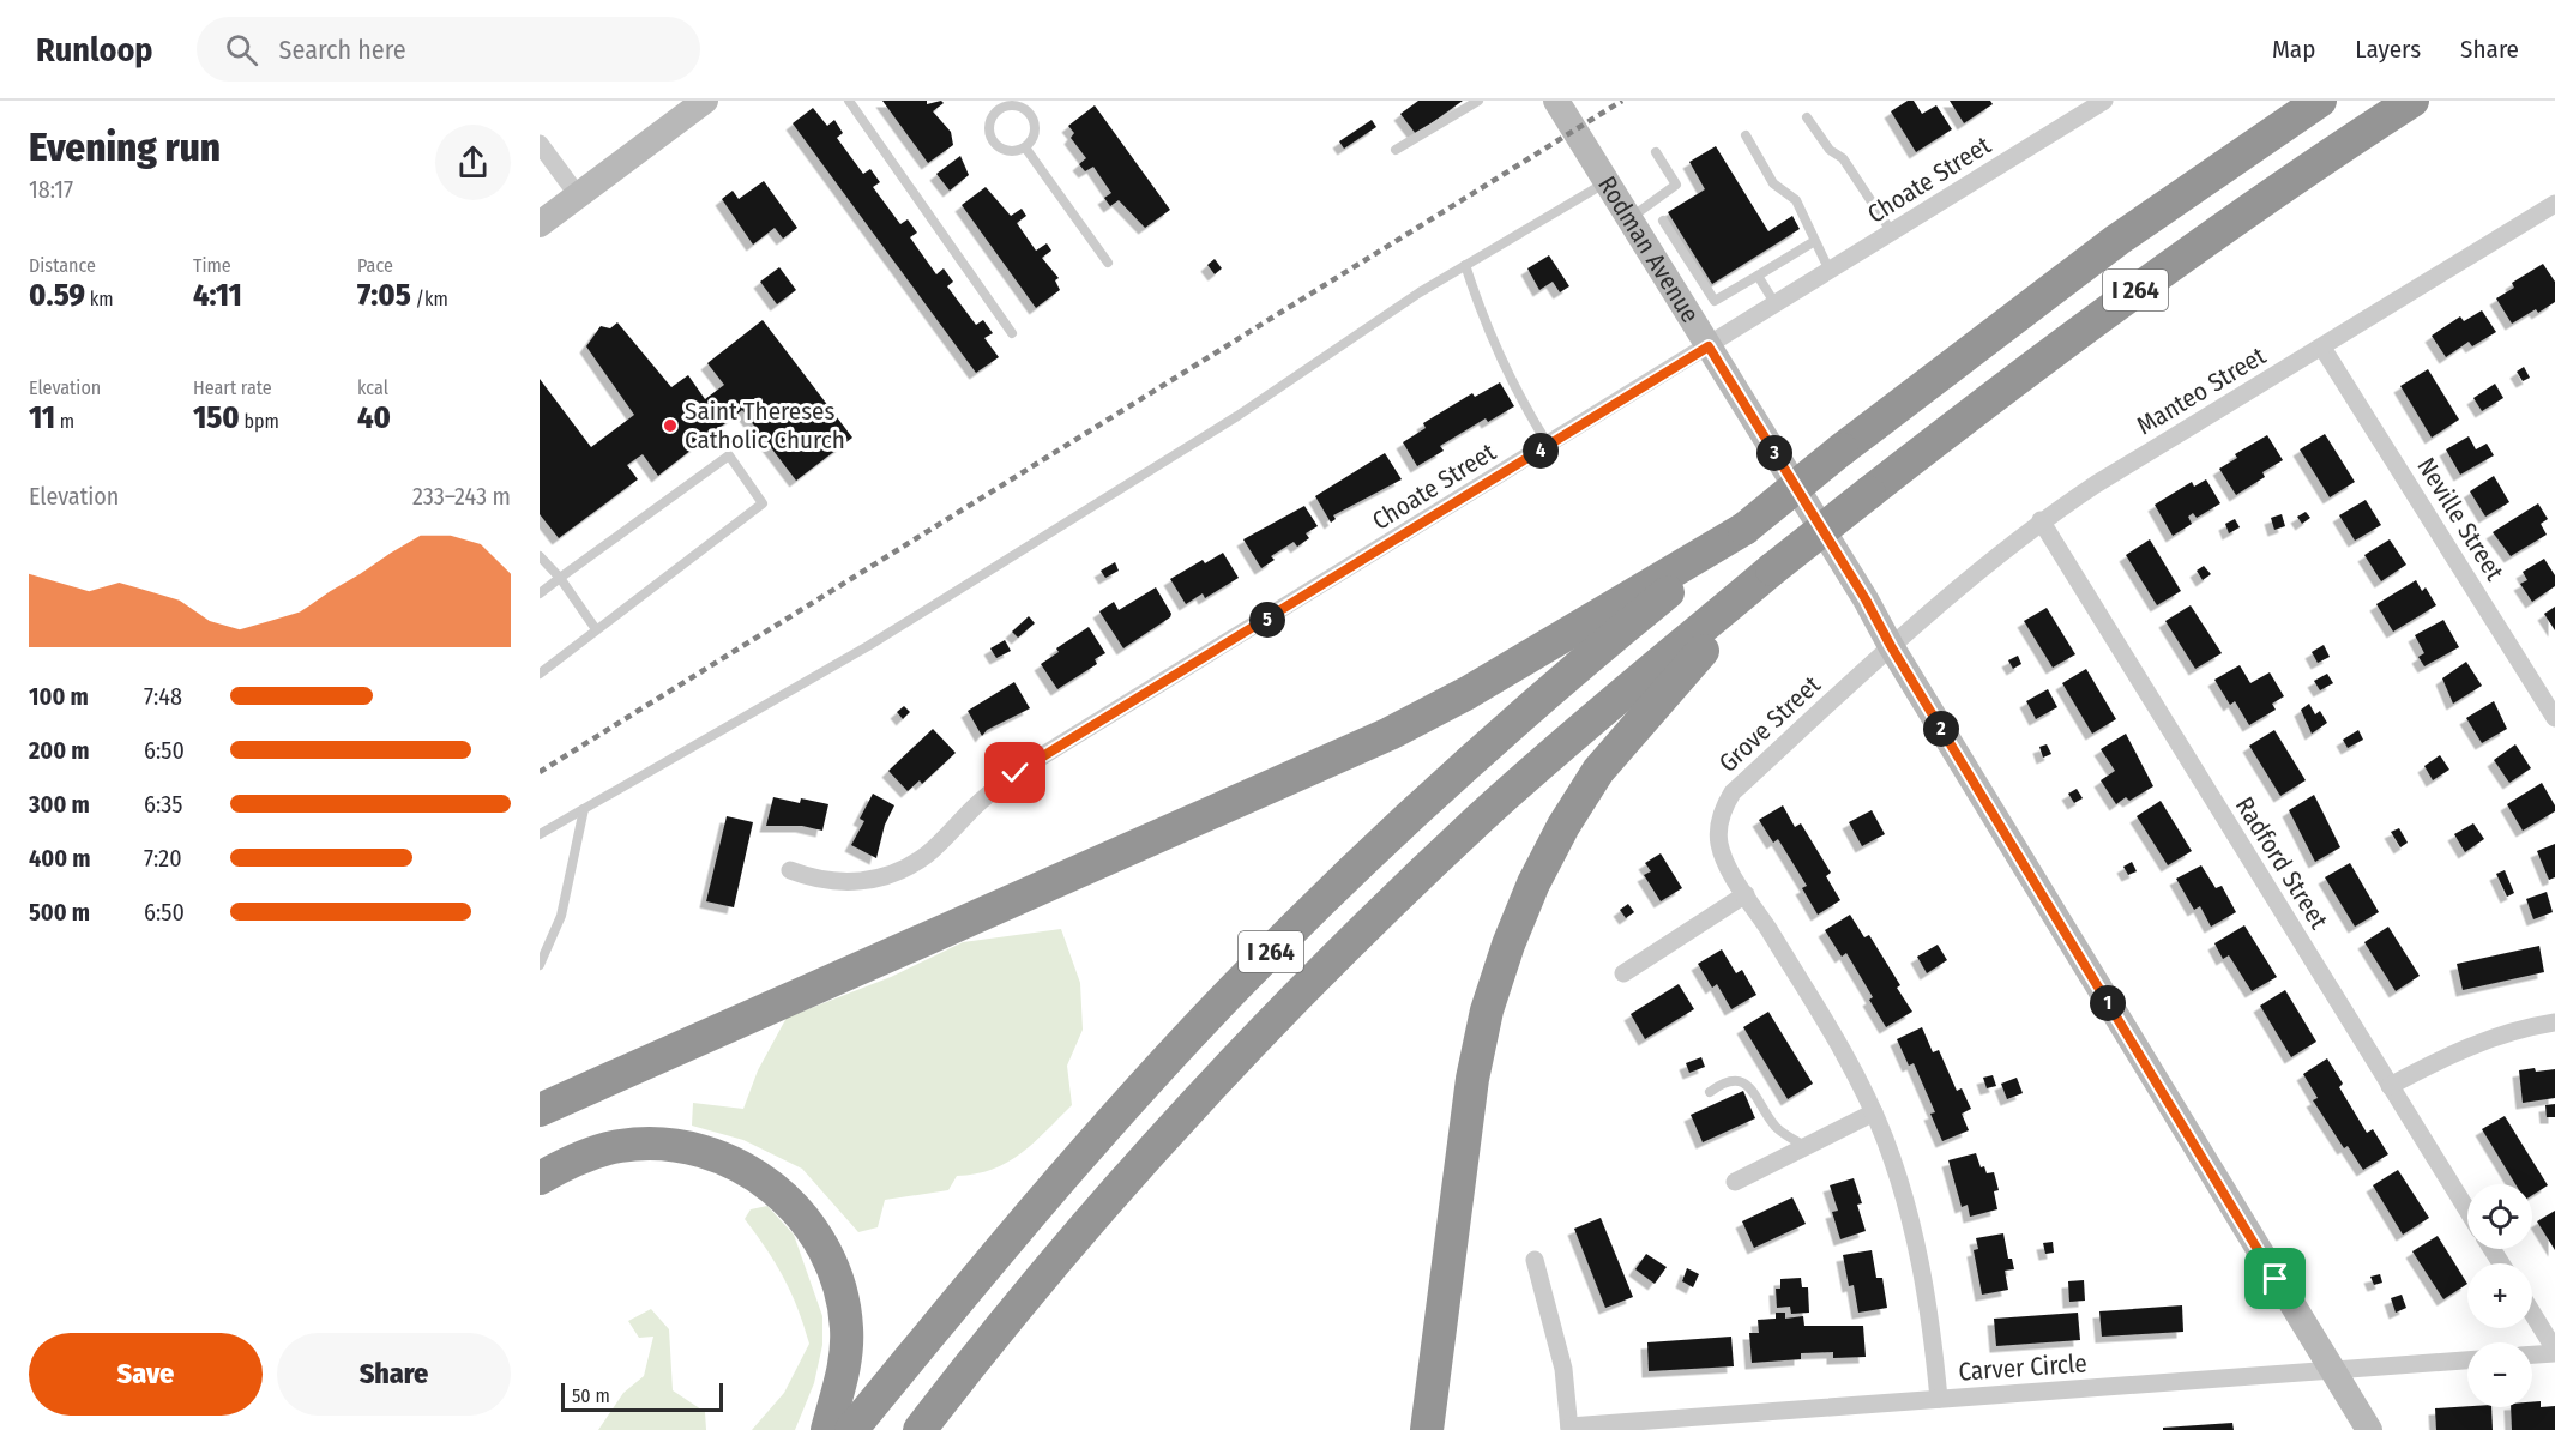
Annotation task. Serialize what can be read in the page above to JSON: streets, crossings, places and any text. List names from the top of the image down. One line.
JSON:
{"streets":{"highway":["I 264"],"street":["Choate Street","Rodman Avenue","Manteo Street","Neville Street","Grove Street","Radford Street","Carver Circle"]},"crossings":[["Choate Street","Rodman Avenue"],["Rodman Avenue","Manteo Street"],["Rodman Avenue","Grove Street"],["Rodman Avenue","Carver Circle"],["Manteo Street","Neville Street"],["Manteo Street","Grove Street"],["Manteo Street","Radford Street"],["Grove Street","Carver Circle"]],"places":["Saint Thereses Catholic Church"],"scale_bar":"50 m","page":{"header":"Runloop","search":"Search here","nav":["Map","Layers","Share"],"heading":["Evening run","18:17"],"stats":[["Distance","0.59 km"],["Time","4:11"],["Pace","7:05 /km"],["Elevation","11 m"],["Heart rate","150 bpm"],["kcal","40"]],"pins":["4","3","5","2","1"],"chart":["Elevation","233–243 m"],"list":[{"name":"100 m","note":"7:48"},{"name":"200 m","note":"6:50"},{"name":"300 m","note":"6:35"},{"name":"400 m","note":"7:20"},{"name":"500 m","note":"6:50"}],"map_buttons":["+","−"],"buttons":["Save","Share"],"scale":"50 m"}}
